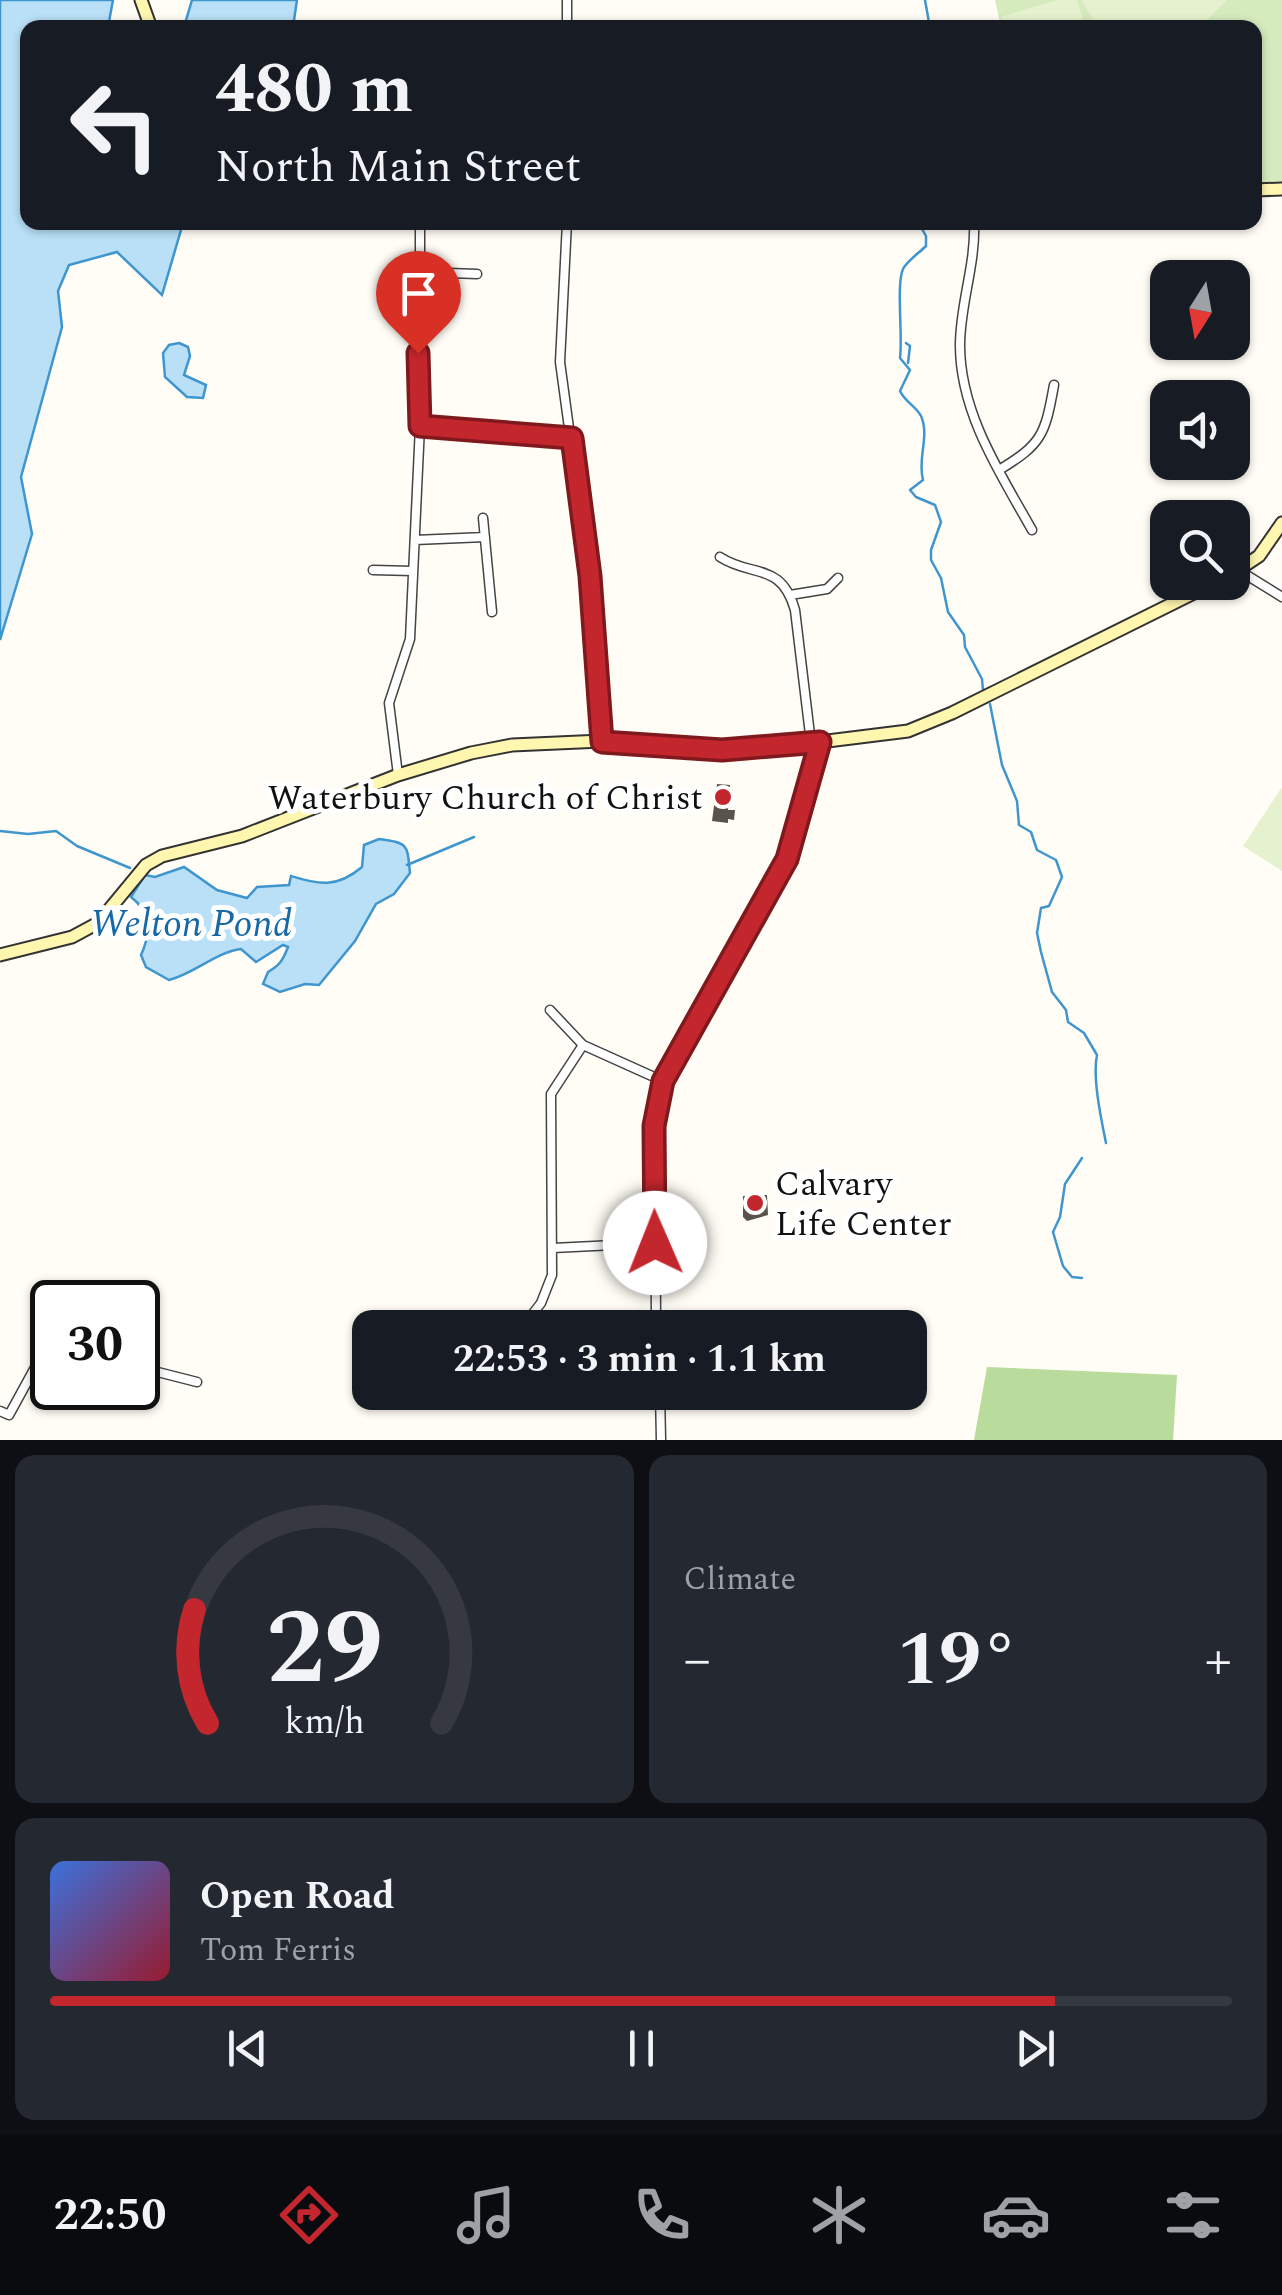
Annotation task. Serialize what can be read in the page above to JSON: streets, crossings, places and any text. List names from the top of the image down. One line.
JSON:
{"water":["Welton Pond"],"places":["Waterbury Church of Christ","Calvary Life Center"],"north":"bottom","page":{"turn":["480 m","North Main Street"],"limit":"30","trip":"22:53 · 3 min · 1.1 km","tile":"Climate","heat":["−","19°","+"],"song":["Open Road","Tom Ferris"],"tabs":"22:50","gauge":["29","km/h"]}}
